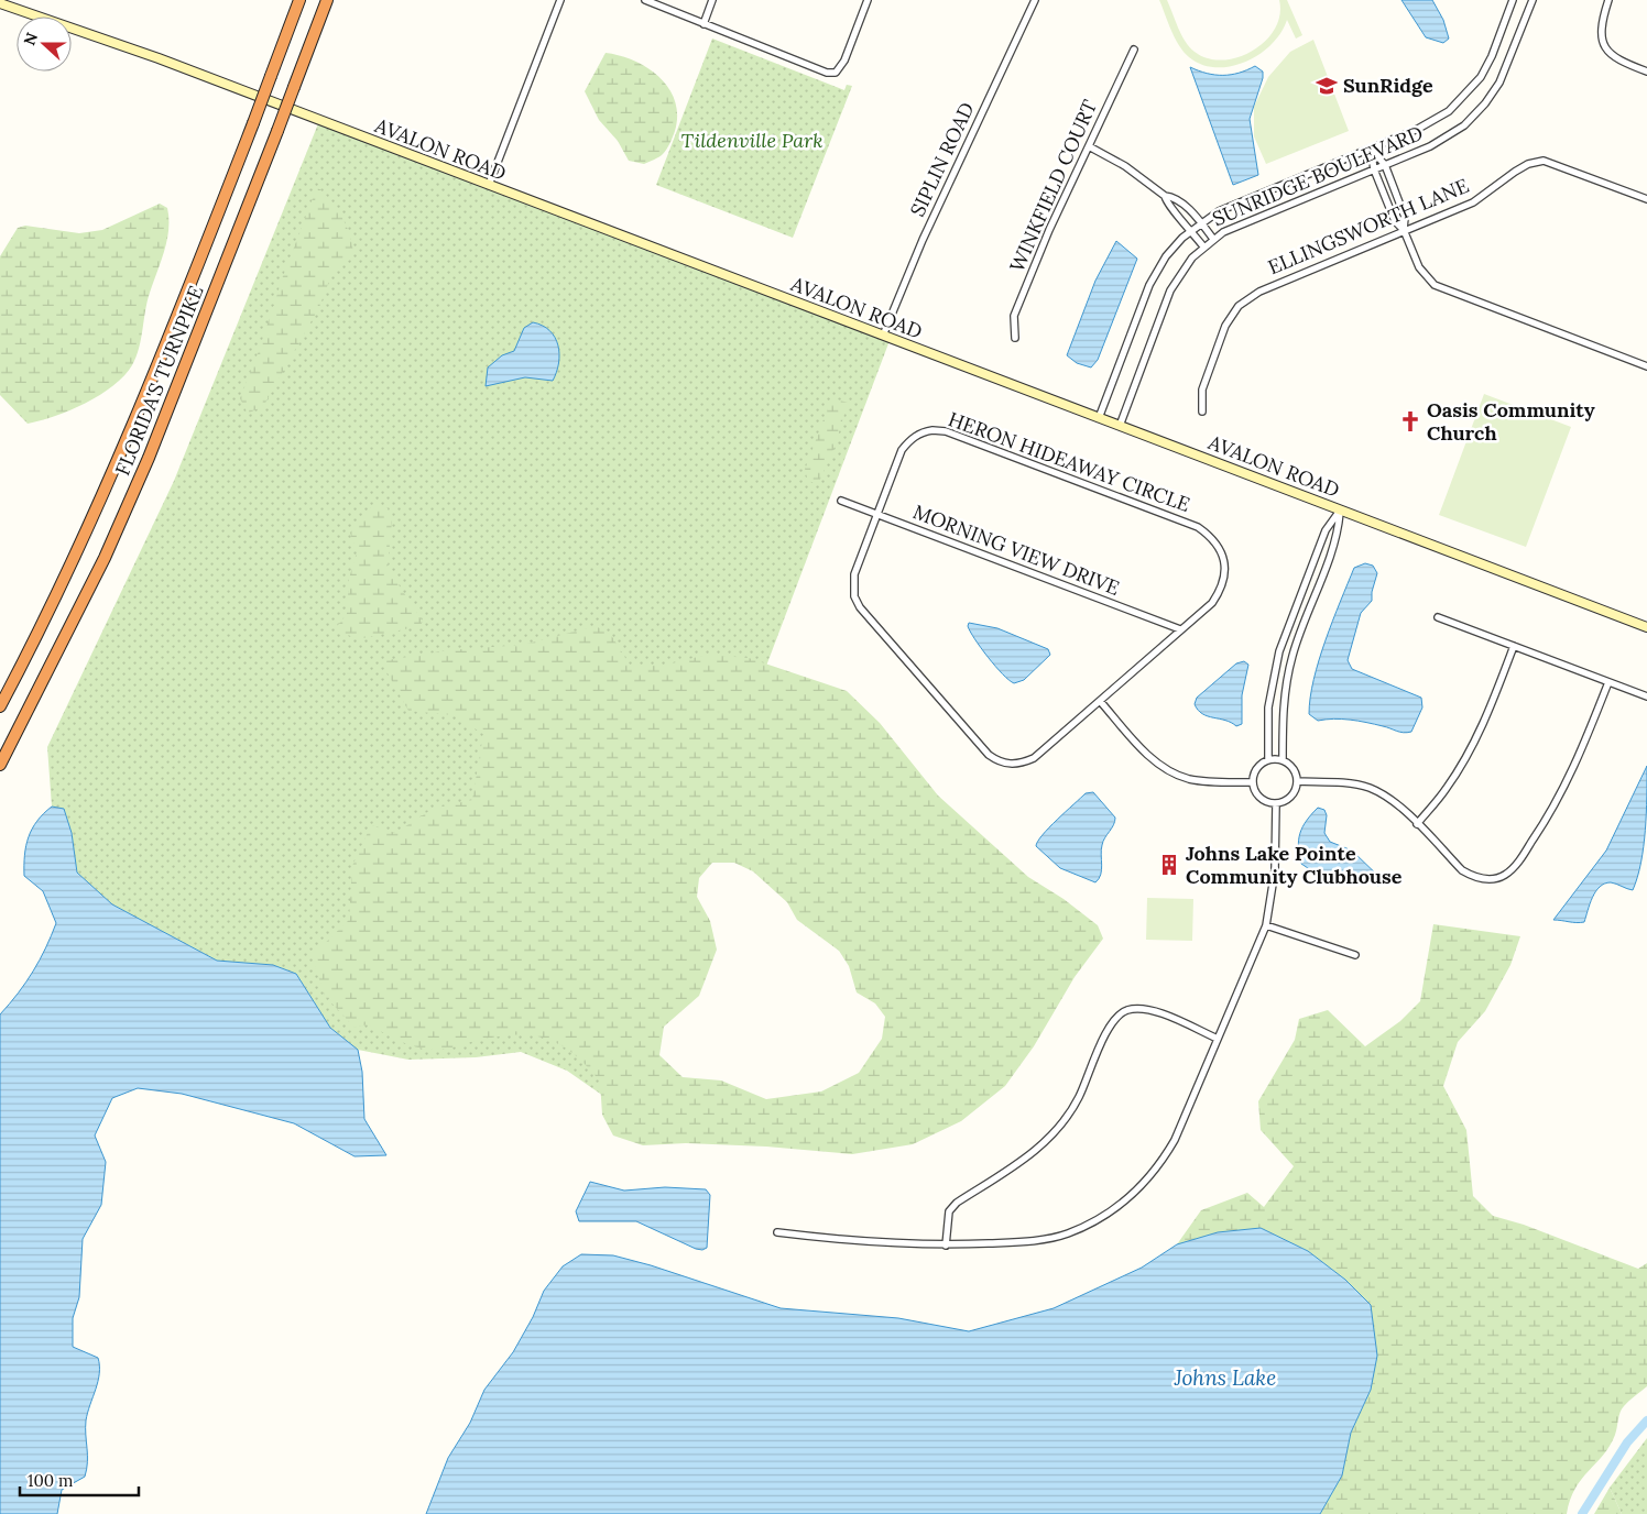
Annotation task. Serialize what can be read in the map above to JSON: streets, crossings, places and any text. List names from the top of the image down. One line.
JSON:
{"streets":{"highway":["FLORIDA'S TURNPIKE"],"main road":["AVALON ROAD"],"street":["SIPLIN ROAD","SUNRIDGE BOULEVARD","WINKFIELD COURT","ELLINGSWORTH LANE","HERON HIDEAWAY CIRCLE","MORNING VIEW DRIVE"]},"crossings":[["AVALON ROAD","SIPLIN ROAD"],["AVALON ROAD","SUNRIDGE BOULEVARD"],["HERON HIDEAWAY CIRCLE","MORNING VIEW DRIVE"]],"water":["Johns Lake"],"parks":["Tildenville Park"],"places":{"school or university":["SunRidge"],"church":["Oasis Community Church"],"building":["Johns Lake Pointe Community Clubhouse"]},"scale_bar":"100 m","north":"left"}
